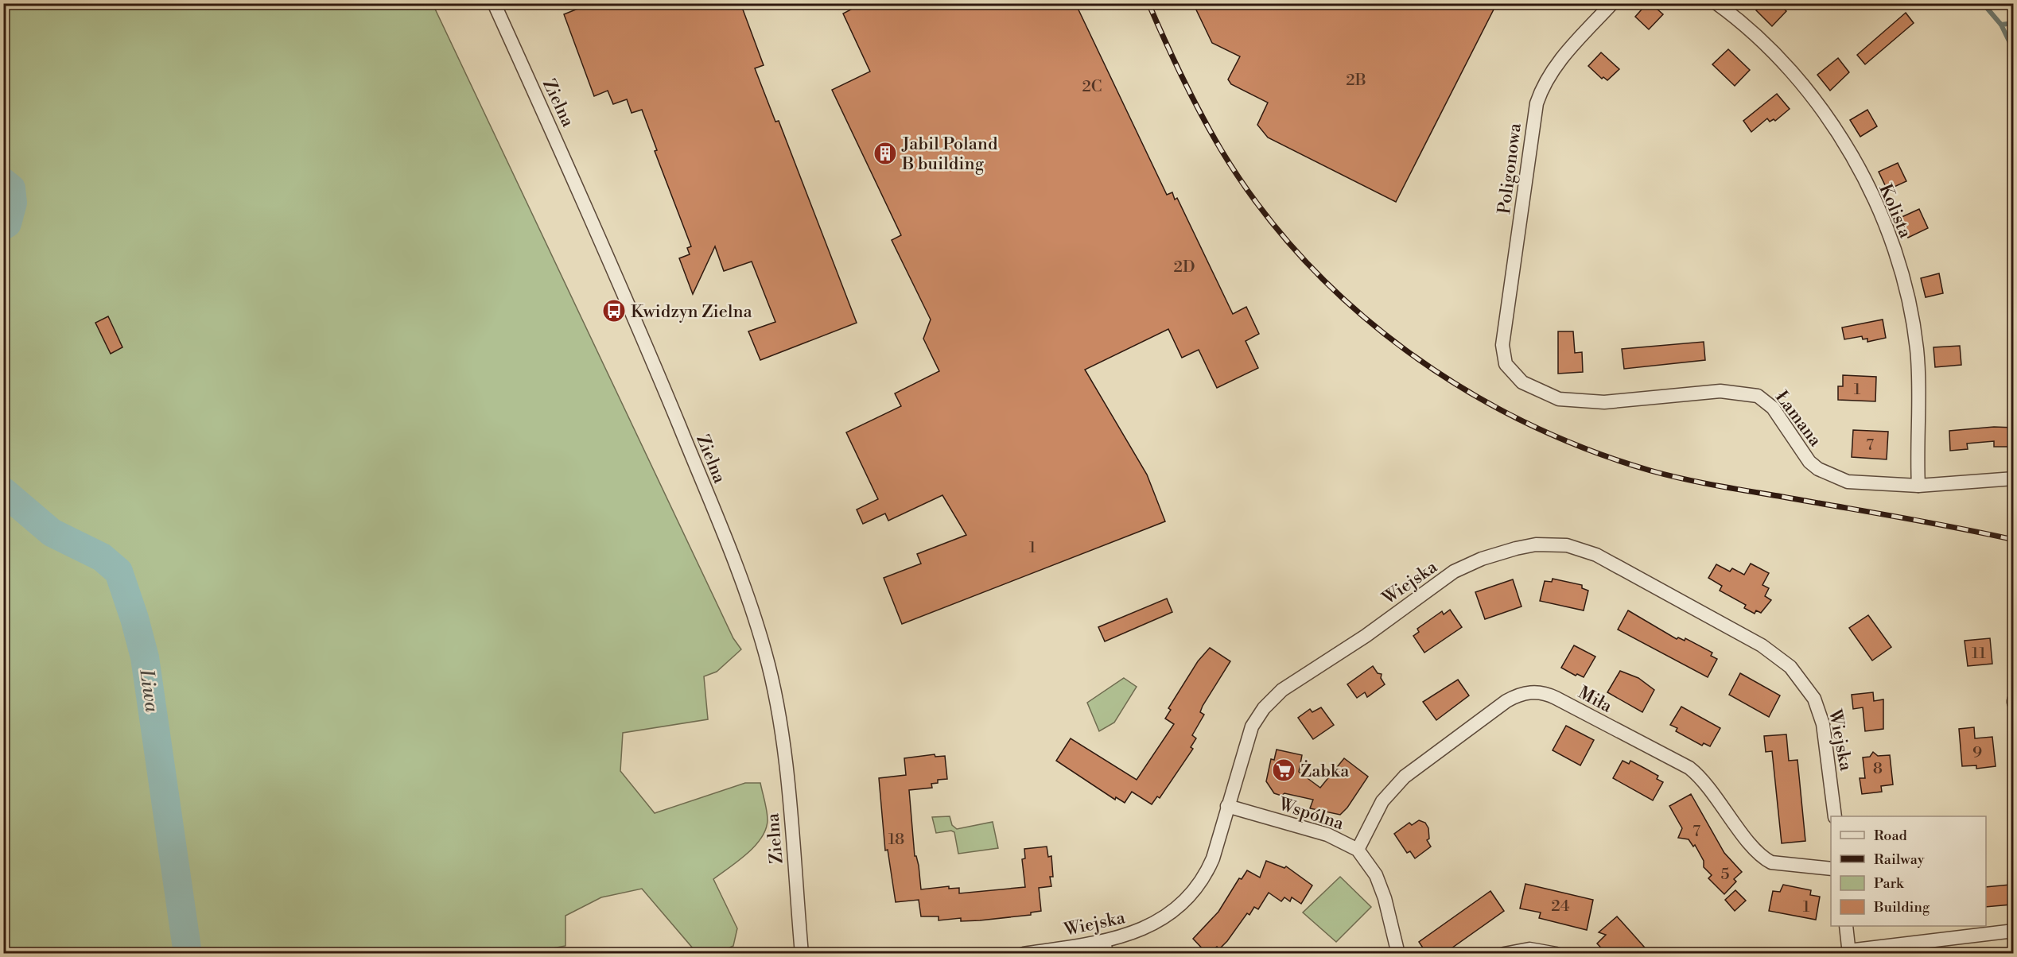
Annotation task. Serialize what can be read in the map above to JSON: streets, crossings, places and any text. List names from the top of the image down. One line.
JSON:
{"streets":{"street":["Zielna","Poligonowa","Kolista","Łamana","Wiejska","Miła","Wspólna"]},"crossings":[["Poligonowa","Łamana"],["Kolista","Łamana"],["Wiejska","Wspólna"],["Miła","Wspólna"]],"water":["Liwa"],"places":{"building":["Jabil Poland B building"],"bus stop":["Kwidzyn Zielna"],"supermarket":["Żabka"]},"house_numbers":["2B","2C","2D","1","7","1","11","9","8","7","18","5","24","1"],"legend":["Road","Railway","Park","Building"]}
